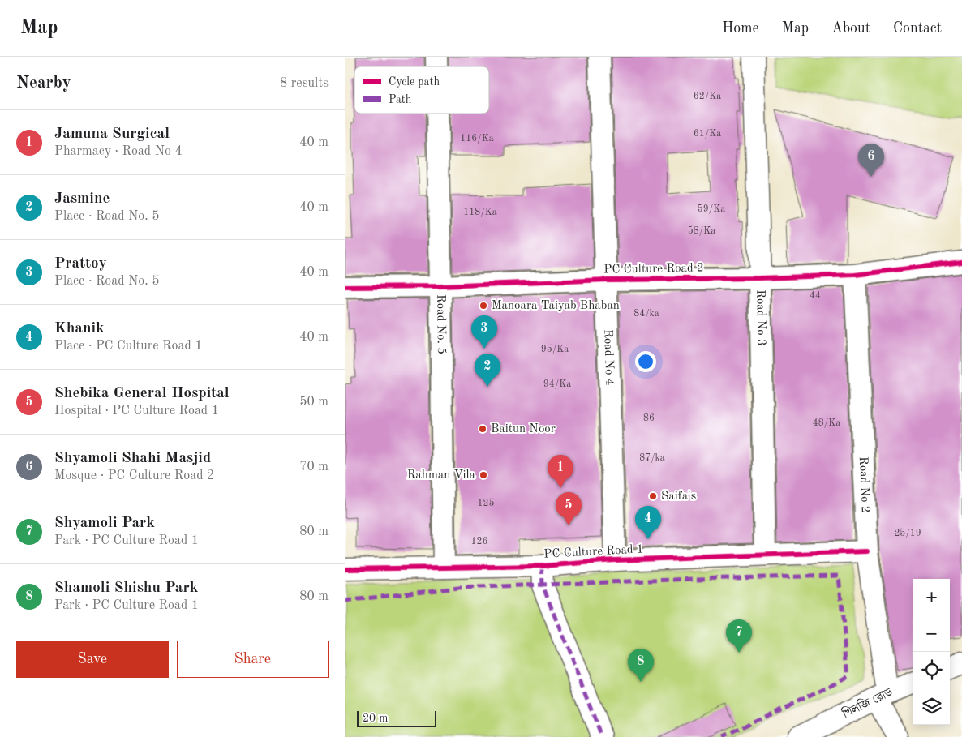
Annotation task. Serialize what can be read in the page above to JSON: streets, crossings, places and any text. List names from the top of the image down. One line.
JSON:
{"streets":{"street":["PC Culture Road 2","Road No 3","Road No. 5","Road No 4","Road No 2","PC Culture Road 1","খিলজি রোড"]},"crossings":[["PC Culture Road 2","Road No 3"],["PC Culture Road 2","Road No. 5"],["PC Culture Road 2","Road No 4"],["PC Culture Road 2","Road No 2"],["Road No 3","PC Culture Road 1"],["Road No. 5","PC Culture Road 1"],["Road No 4","PC Culture Road 1"],["Road No 2","PC Culture Road 1"],["Road No 2","খিলজি রোড"]],"places":["Manoara Taiyab Bhaban","Baitun Noor","Rahman Vila","Saifa's"],"house_numbers":["62/Ka","61/Ka","116/Ka","59/Ka","118/Ka","58/Ka","44","84/ka","95/Ka","94/Ka","86","48/Ka","87/ka","125","25/19","126"],"legend":["Cycle path","Path"],"scale_bar":"20 m","page":{"header":"Map","nav":["Home","Map","About","Contact"],"heading":["Nearby","8 results"],"list":[{"mark":"1","name":"Jamuna Surgical","note":"Pharmacy · Road No 4","value":"40 m"},{"mark":"2","name":"Jasmine","note":"Place · Road No. 5","value":"40 m"},{"mark":"3","name":"Prattoy","note":"Place · Road No. 5","value":"40 m"},{"mark":"4","name":"Khanik","note":"Place · PC Culture Road 1","value":"40 m"},{"mark":"5","name":"Shebika General Hospital","note":"Hospital · PC Culture Road 1","value":"50 m"},{"mark":"6","name":"Shyamoli Shahi Masjid","note":"Mosque · PC Culture Road 2","value":"70 m"},{"mark":"7","name":"Shyamoli Park","note":"Park · PC Culture Road 1","value":"80 m"},{"mark":"8","name":"Shamoli Shishu Park","note":"Park · PC Culture Road 1","value":"80 m"}],"pins":["6","3","2","1","5","4","7","8"],"map_buttons":["+","−"],"buttons":["Save","Share"],"scale":"20 m"}}
